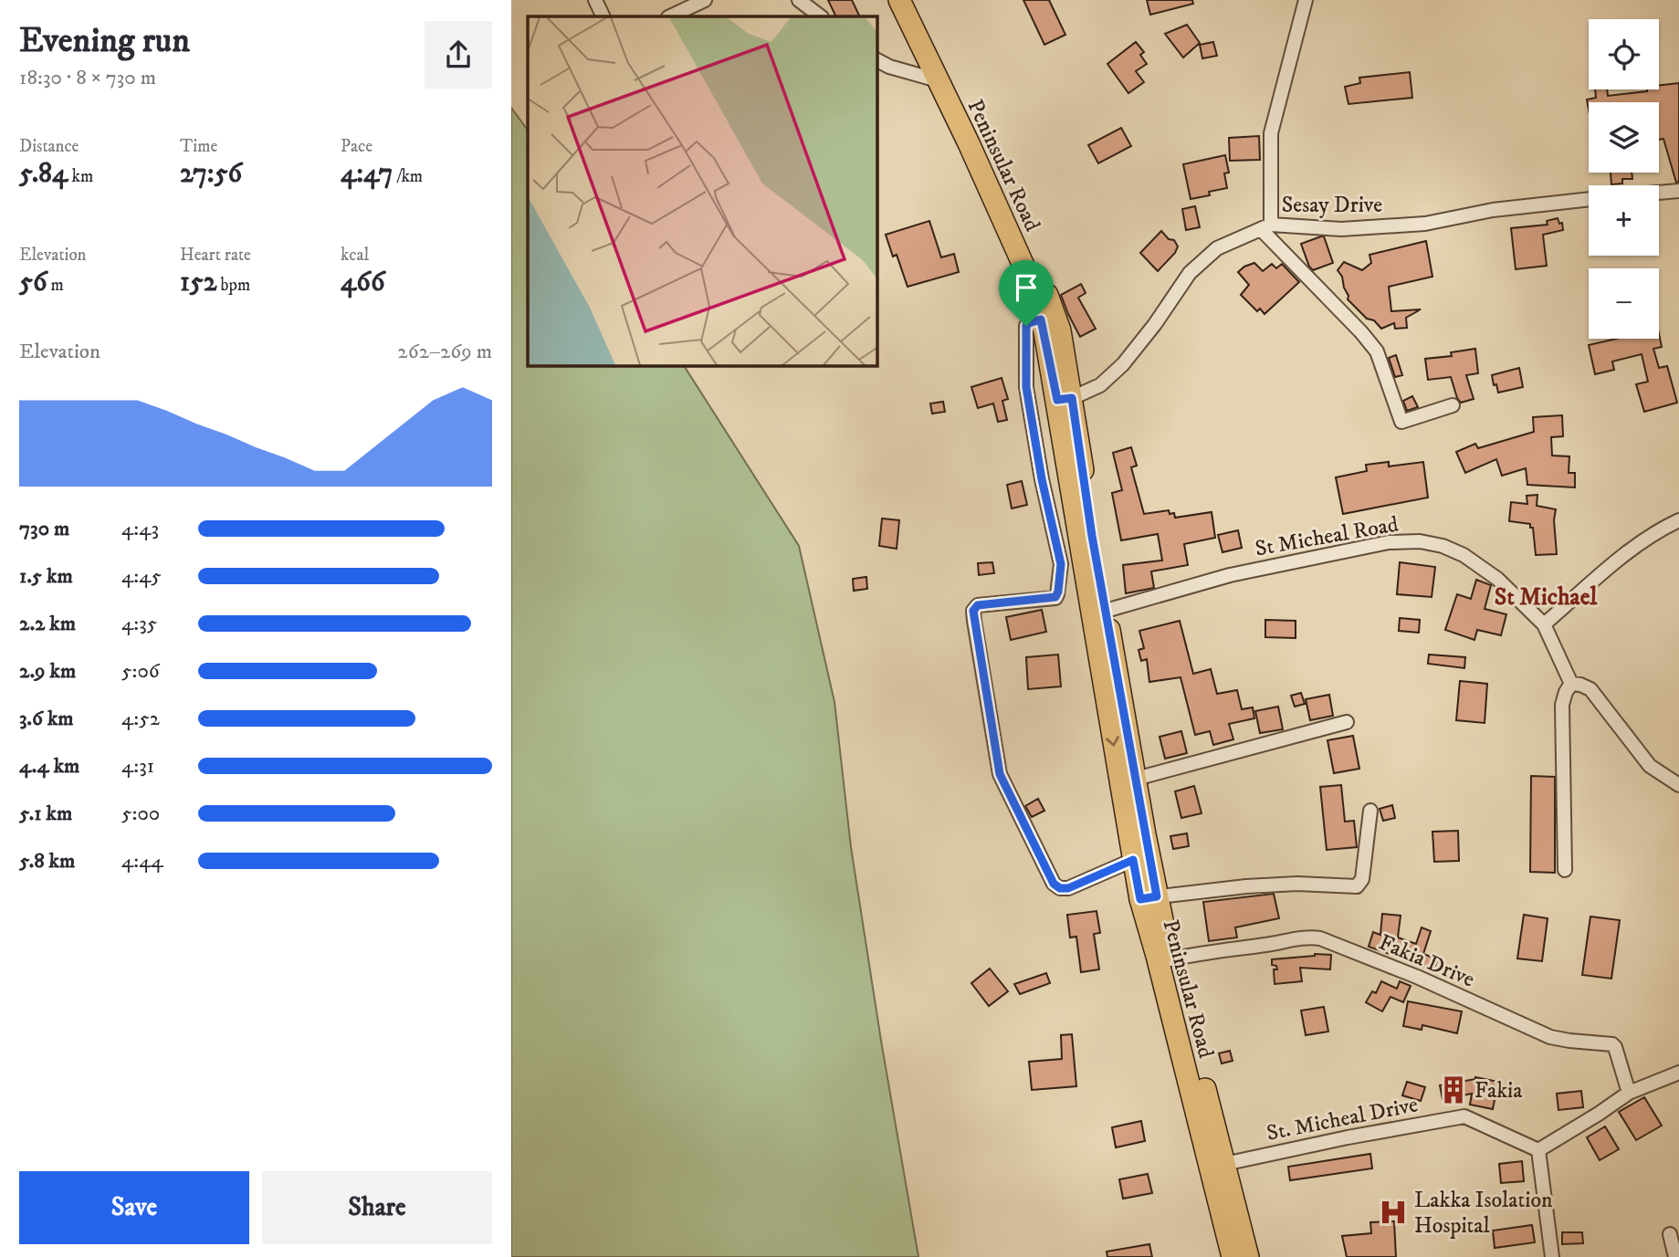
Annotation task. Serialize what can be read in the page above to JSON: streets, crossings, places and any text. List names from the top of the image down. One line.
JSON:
{"streets":{"main road":["Peninsular Road"],"street":["Sesay Drive","St Micheal Road","Fakia Drive","St. Micheal Drive"]},"crossings":[["Peninsular Road","Sesay Drive"],["Peninsular Road","St Micheal Road"],["Peninsular Road","Fakia Drive"],["Peninsular Road","St. Micheal Drive"]],"districts":["St Michael"],"places":{"building":["Fakia"],"hospital":["Lakka Isolation Hospital"]},"page":{"heading":["Evening run","18:30 · 8 × 730 m"],"map_buttons":["+","−"],"stats":[["Distance","5.84 km"],["Time","27:56"],["Pace","4:47 /km"],["Elevation","56 m"],["Heart rate","152 bpm"],["kcal","466"]],"chart":["Elevation","262–269 m"],"list":[{"name":"730 m","note":"4:43"},{"name":"1.5 km","note":"4:45"},{"name":"2.2 km","note":"4:35"},{"name":"2.9 km","note":"5:06"},{"name":"3.6 km","note":"4:52"},{"name":"4.4 km","note":"4:31"},{"name":"5.1 km","note":"5:00"},{"name":"5.8 km","note":"4:44"}],"buttons":["Save","Share"]}}
